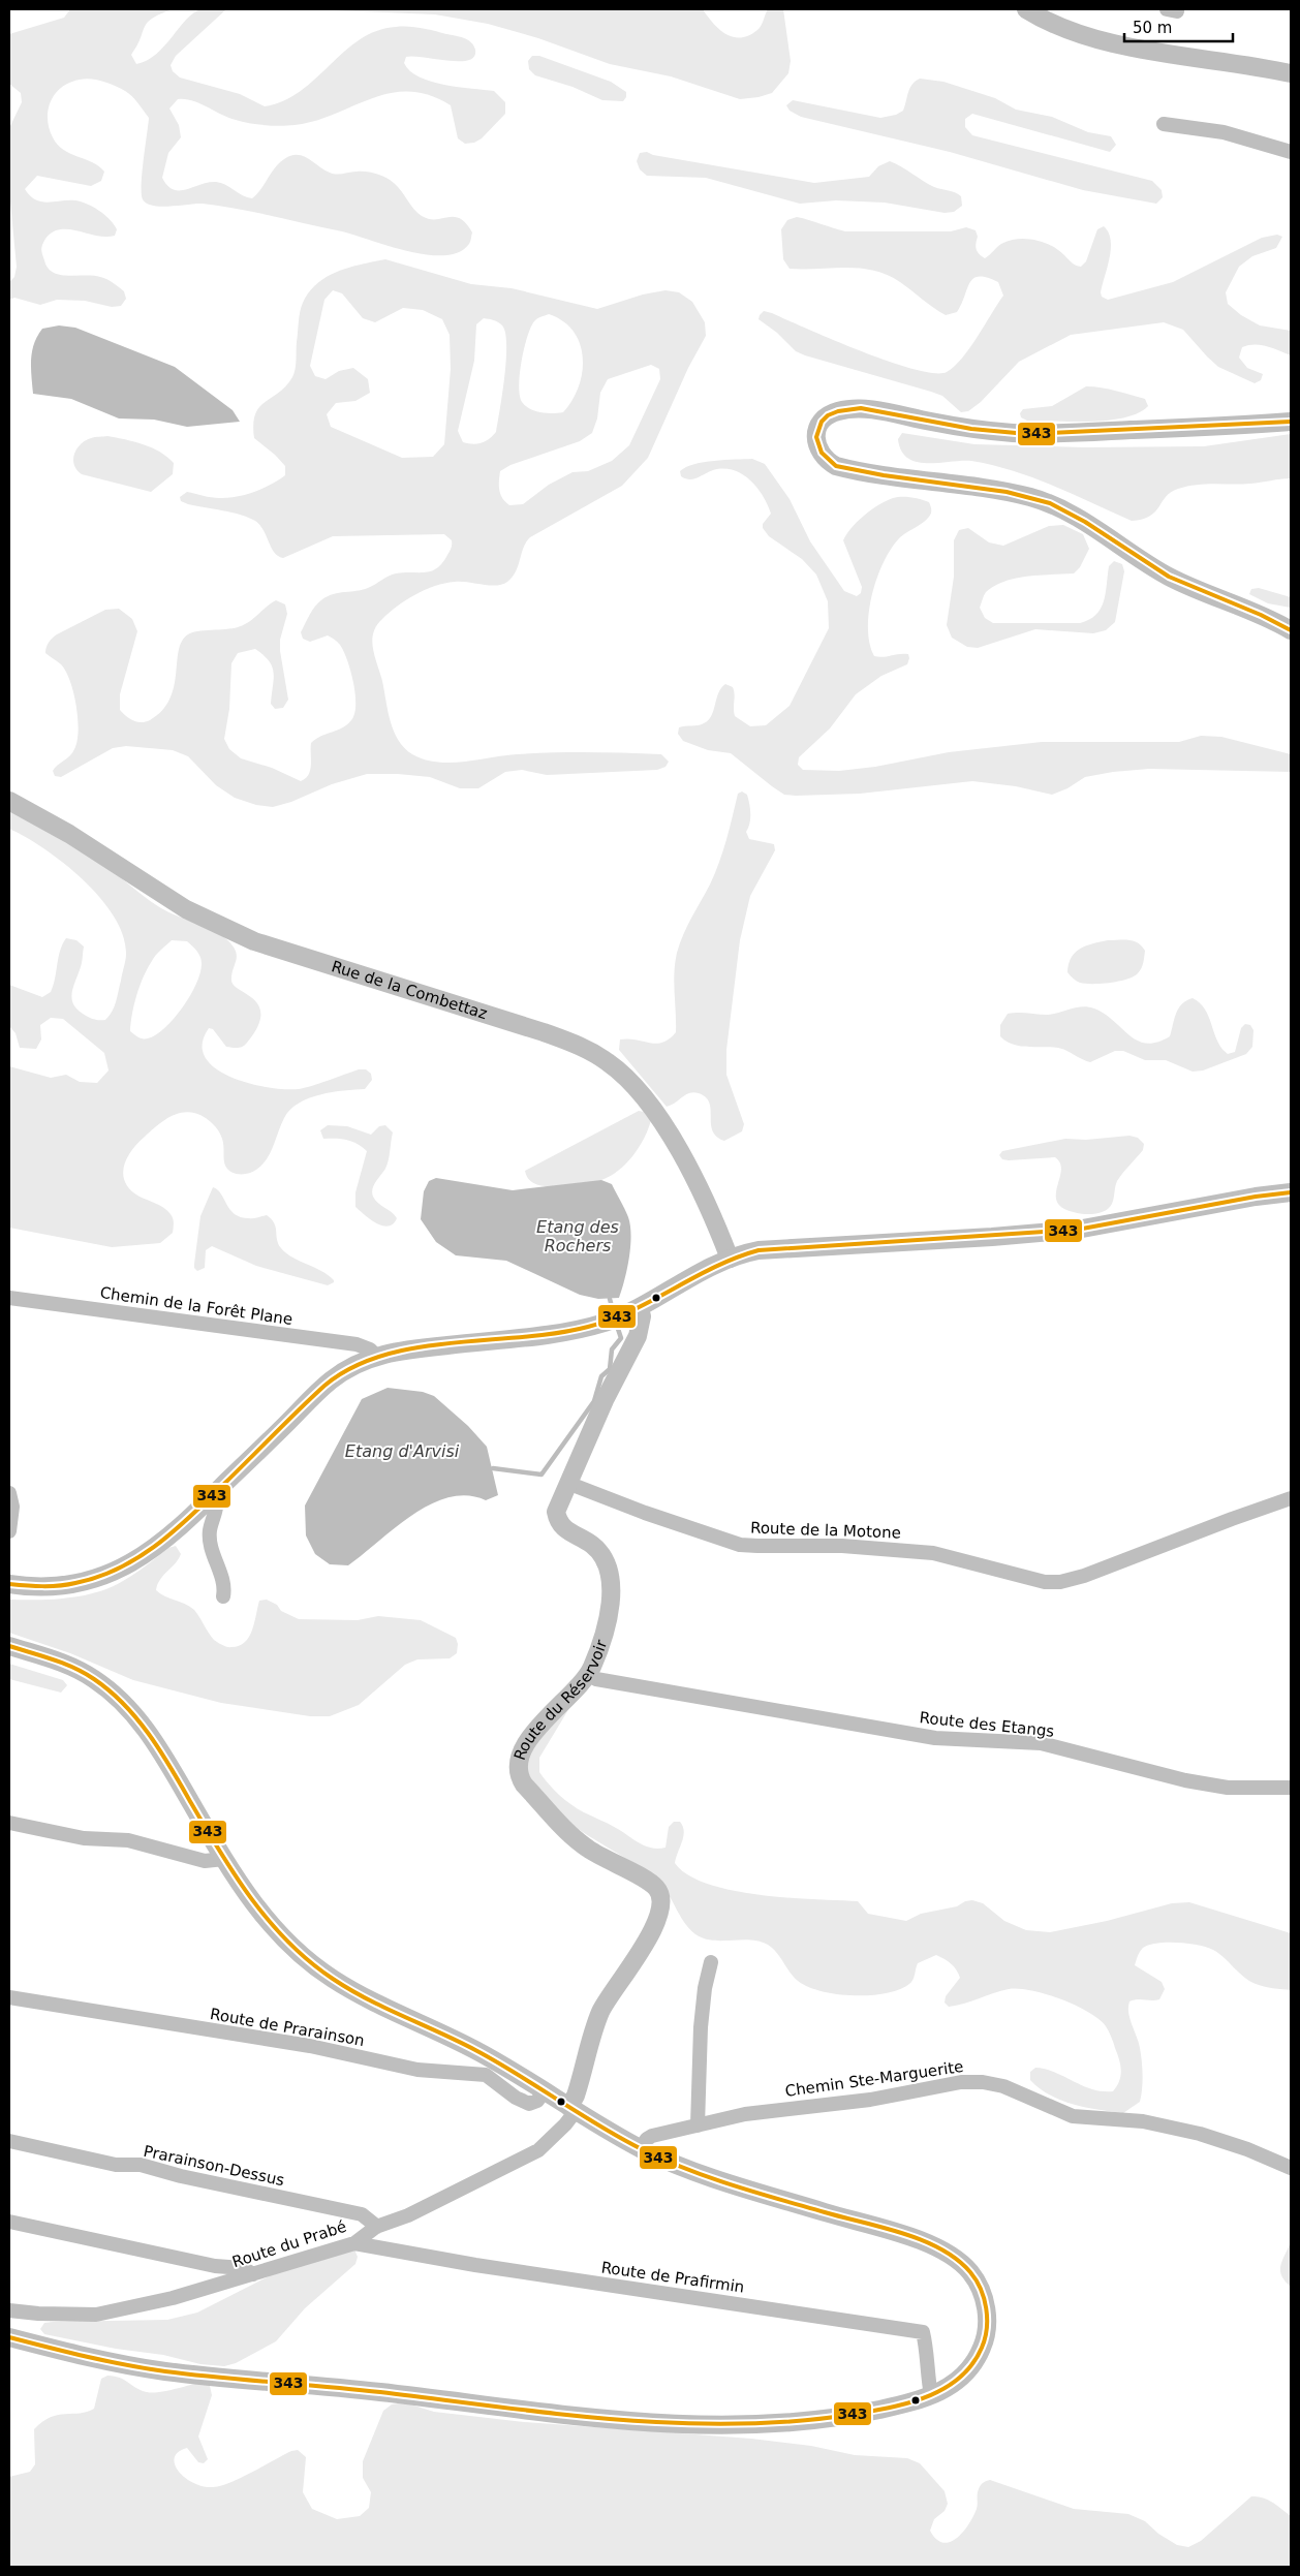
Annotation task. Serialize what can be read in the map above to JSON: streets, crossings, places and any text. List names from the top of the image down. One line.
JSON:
{"streets":{"street":["Rue de la Combettaz","Chemin de la Forêt Plane","Route de la Motone","Route du Réservoir","Route des Etangs","Route de Prarainson","Chemin Ste-Marguerite","Prarainson-Dessus","Route du Prabé","Route de Prafirmin"]},"crossings":[["Route de la Motone","Route du Réservoir"],["Route du Réservoir","Route des Etangs"],["Route du Réservoir","Route du Prabé"],["Prarainson-Dessus","Route du Prabé"],["Route du Prabé","Route de Prafirmin"]],"water":["Etang des Rochers","Etang d'Arvisi"],"lines":["transit line 343"],"scale_bar":"50 m"}
